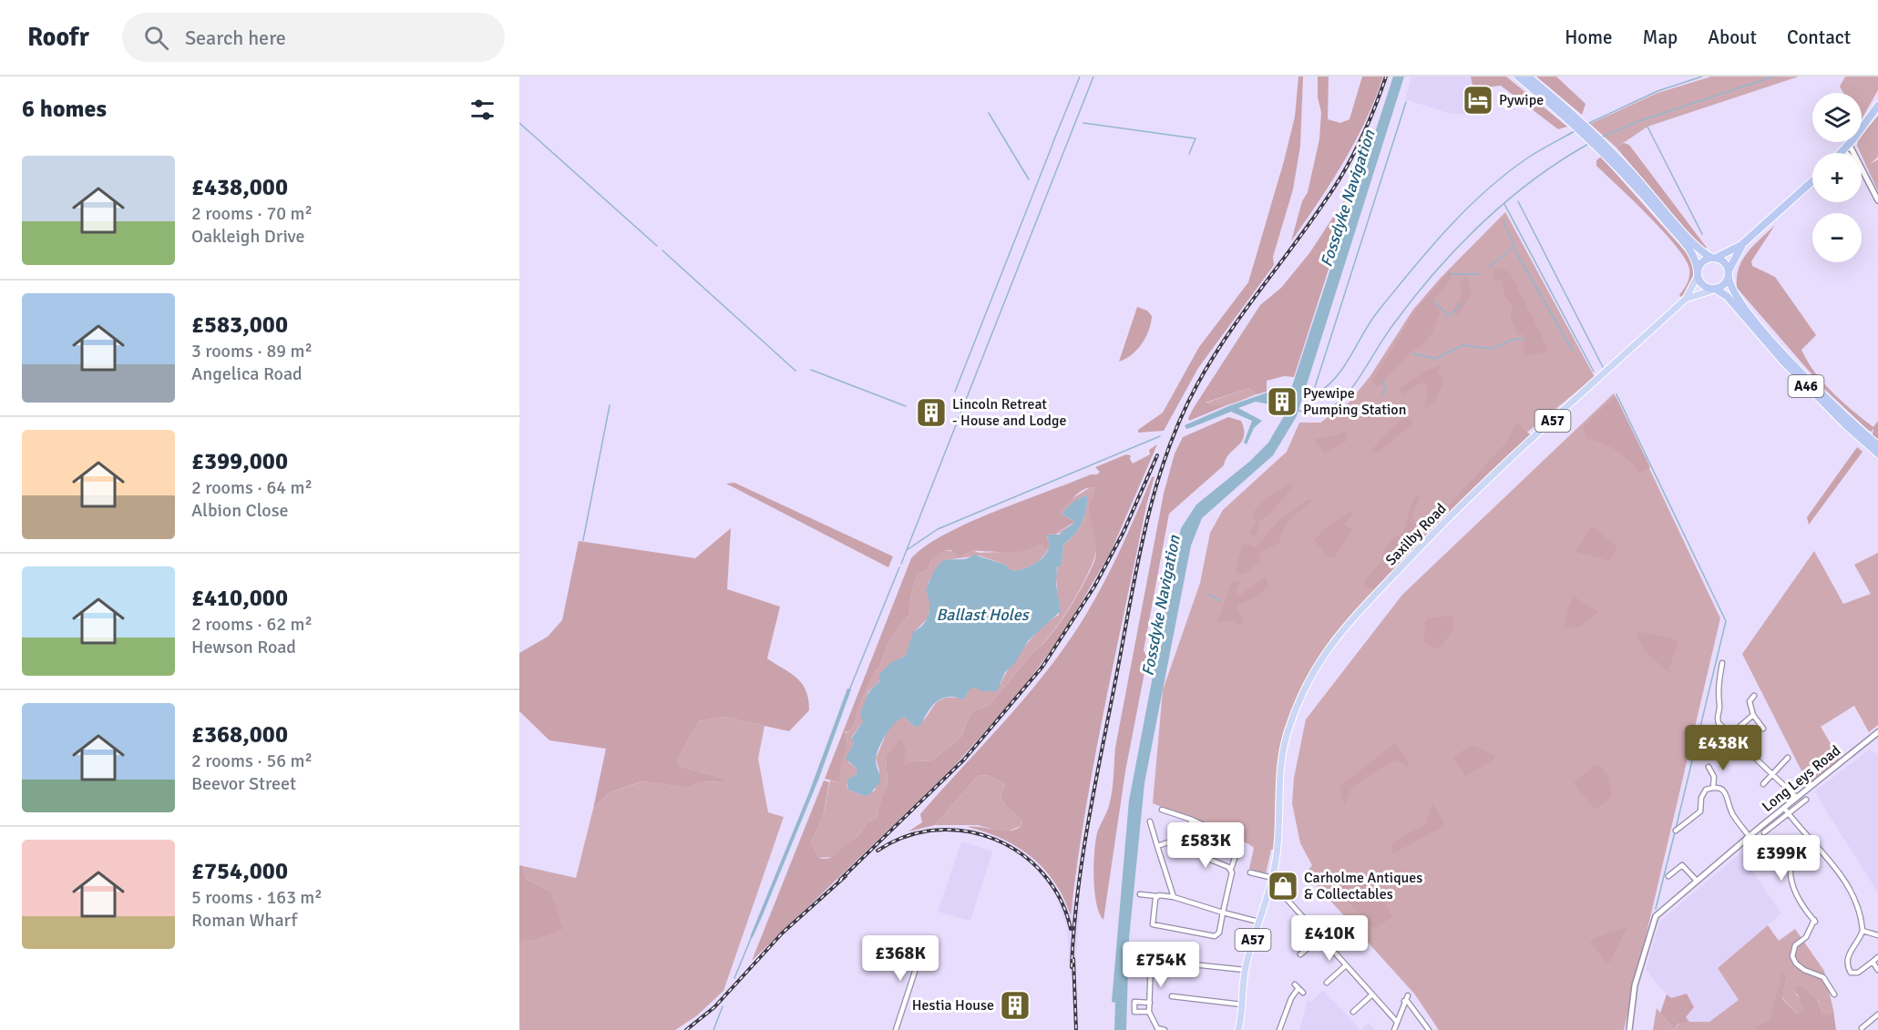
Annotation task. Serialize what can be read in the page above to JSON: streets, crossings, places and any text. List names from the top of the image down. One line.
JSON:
{"streets":{"highway":["A46"],"main road":["A57","Saxilby Road"],"street":["Long Leys Road"]},"crossings":[["A46","Saxilby Road"],["A57","Saxilby Road"]],"water":["Fossdyke Navigation","Ballast Holes"],"places":{"hotel":["Pywipe"],"building":["Pyewipe Pumping Station","Lincoln Retreat - House and Lodge","Hestia House"],"shop":["Carholme Antiques & Collectables"]},"page":{"header":"Roofr","search":"Search here","nav":["Home","Map","About","Contact"],"heading":"6 homes","map_buttons":["+","−"],"list":[{"name":"£438,000","note":"2 rooms · 70 m² · Oakleigh Drive"},{"name":"£583,000","note":"3 rooms · 89 m² · Angelica Road"},{"name":"£399,000","note":"2 rooms · 64 m² · Albion Close"},{"name":"£410,000","note":"2 rooms · 62 m² · Hewson Road"},{"name":"£368,000","note":"2 rooms · 56 m² · Beevor Street"},{"name":"£754,000","note":"5 rooms · 163 m² · Roman Wharf"}],"price":["£438K","£583K","£399K","£410K","£368K","£754K"]}}
